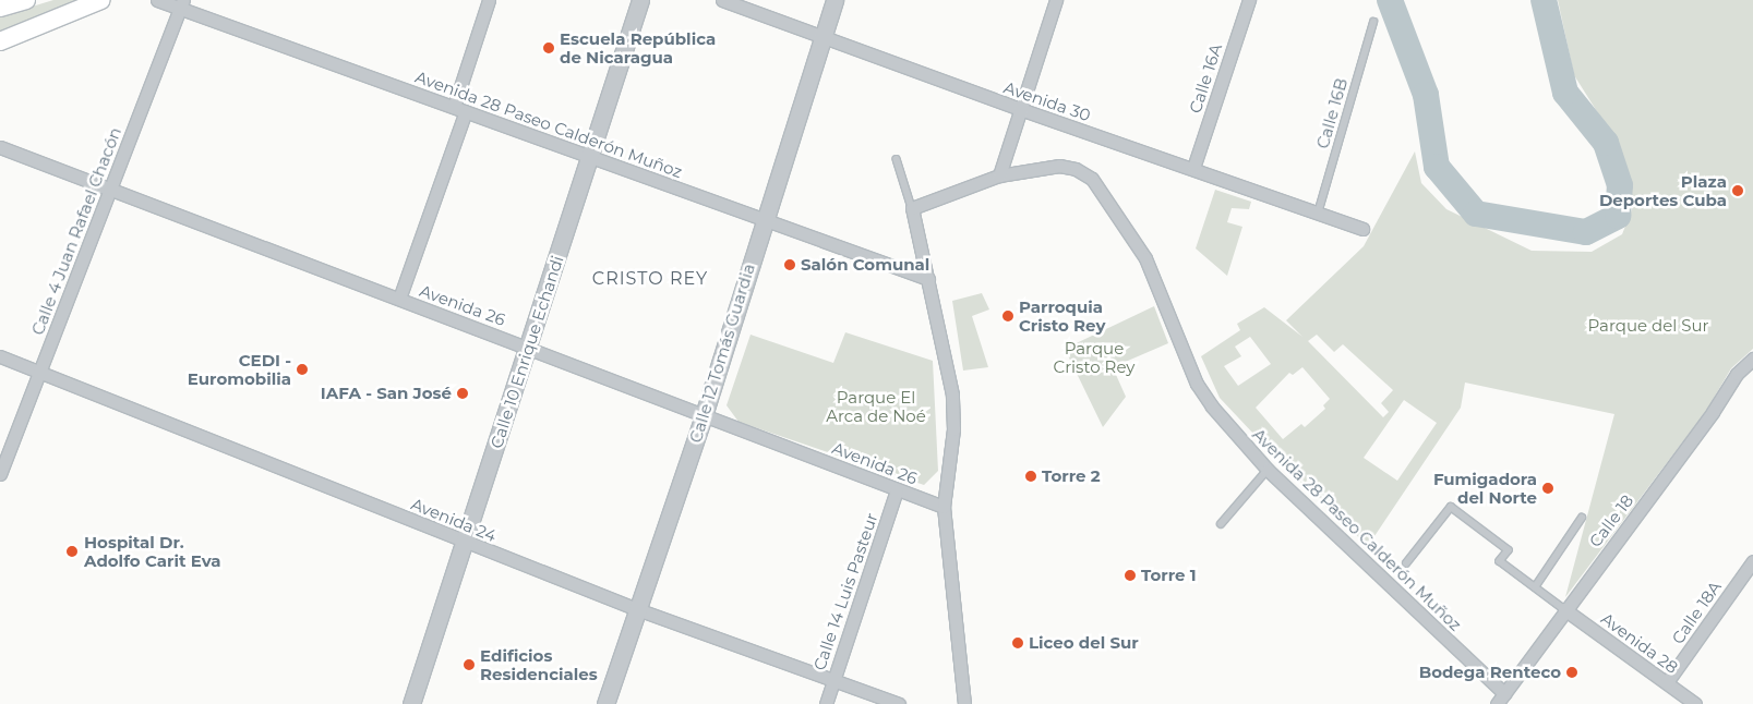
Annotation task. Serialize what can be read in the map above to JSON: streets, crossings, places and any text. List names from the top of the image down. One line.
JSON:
{"streets":{"street":["Calle 16A","Avenida 30","Avenida 28 Paseo Calderón Muñoz","Calle 4 Juan Rafael Chacón","Avenida 26","Calle 10 Enrique Echandi","Calle 12 Tomás Guardia","Avenida 24","Calle 18","Calle 14 Luis Pasteur","Calle 18A","Avenida 28"],"lane":["Calle 16B"]},"crossings":[["Calle 16A","Avenida 30"],["Avenida 30","Calle 16B"],["Avenida 30","Calle 12 Tomás Guardia"],["Avenida 28 Paseo Calderón Muñoz","Calle 4 Juan Rafael Chacón"],["Avenida 28 Paseo Calderón Muñoz","Calle 10 Enrique Echandi"],["Avenida 28 Paseo Calderón Muñoz","Calle 12 Tomás Guardia"],["Avenida 28 Paseo Calderón Muñoz","Calle 18"],["Calle 4 Juan Rafael Chacón","Avenida 26"],["Calle 4 Juan Rafael Chacón","Avenida 24"],["Avenida 26","Calle 10 Enrique Echandi"],["Avenida 26","Calle 12 Tomás Guardia"],["Avenida 26","Calle 14 Luis Pasteur"],["Calle 10 Enrique Echandi","Avenida 24"],["Calle 12 Tomás Guardia","Avenida 24"],["Avenida 24","Calle 14 Luis Pasteur"],["Calle 18","Avenida 28"],["Calle 18A","Avenida 28"]],"districts":["CRISTO REY"],"parks":["Parque del Sur","Parque Cristo Rey","Parque El Arca de Noé"],"places":["Escuela República de Nicaragua","Plaza Deportes Cuba","Salón Comunal","Parroquia Cristo Rey","CEDI - Euromobilia","IAFA - San José","Torre 2","Fumigadora del Norte","Hospital Dr. Adolfo Carit Eva","Torre 1","Liceo del Sur","Edificios Residenciales","Bodega Renteco"]}
